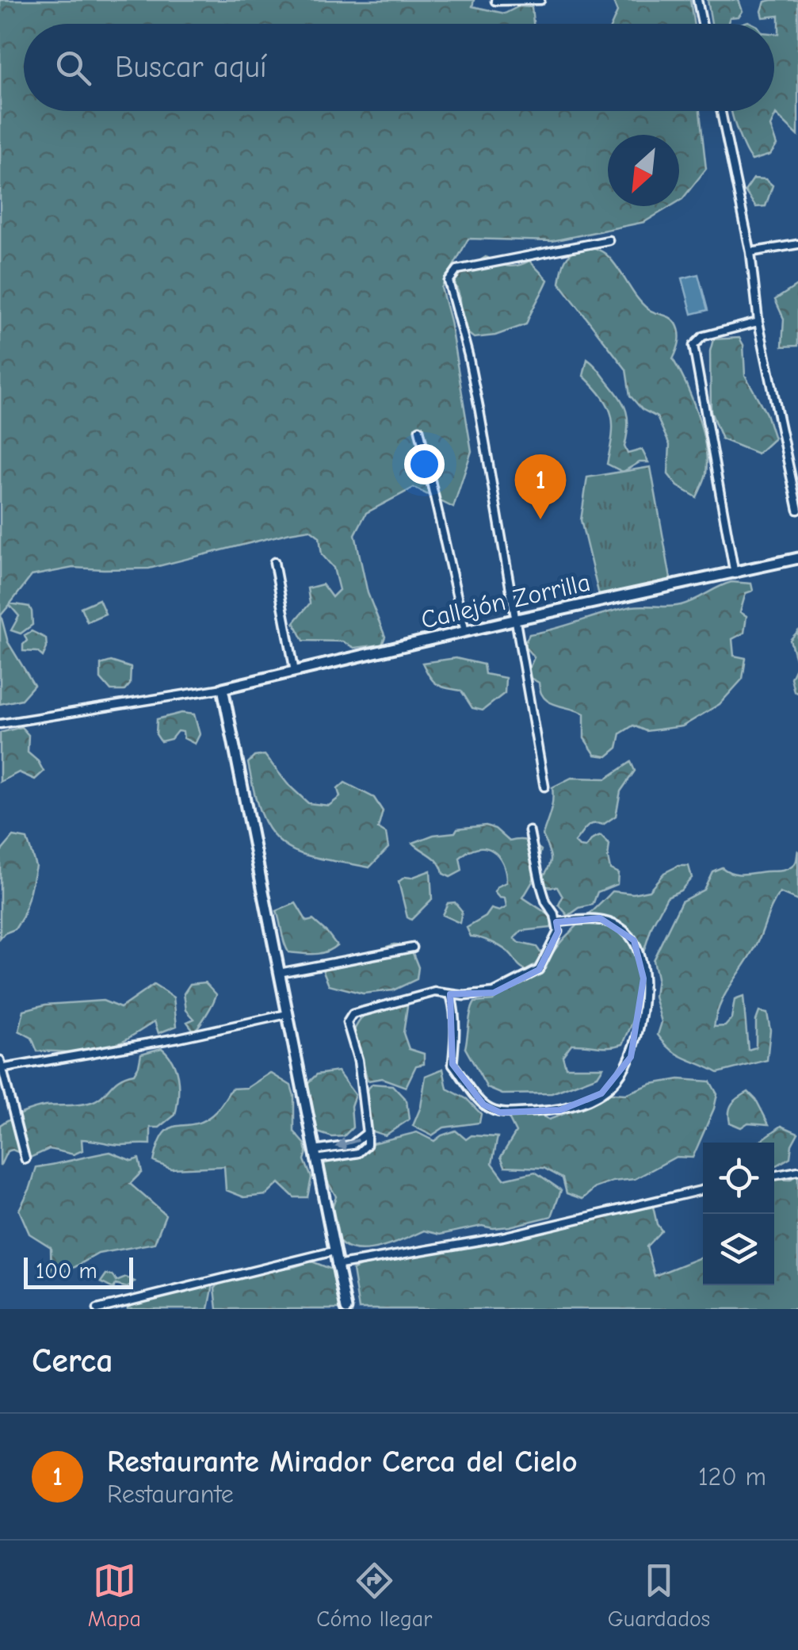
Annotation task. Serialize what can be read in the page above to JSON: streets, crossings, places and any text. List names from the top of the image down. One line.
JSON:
{"streets":{"street":["Callejón Zorrilla"]},"scale_bar":"100 m","north":"bottom left","page":{"search":"Buscar aquí","pins":"1","scale":"100 m","heading":"Cerca","list":[{"mark":"1","name":"Restaurante Mirador Cerca del Cielo","note":"Restaurante","value":"120 m"}],"nav":["Mapa","Cómo llegar","Guardados"]}}
